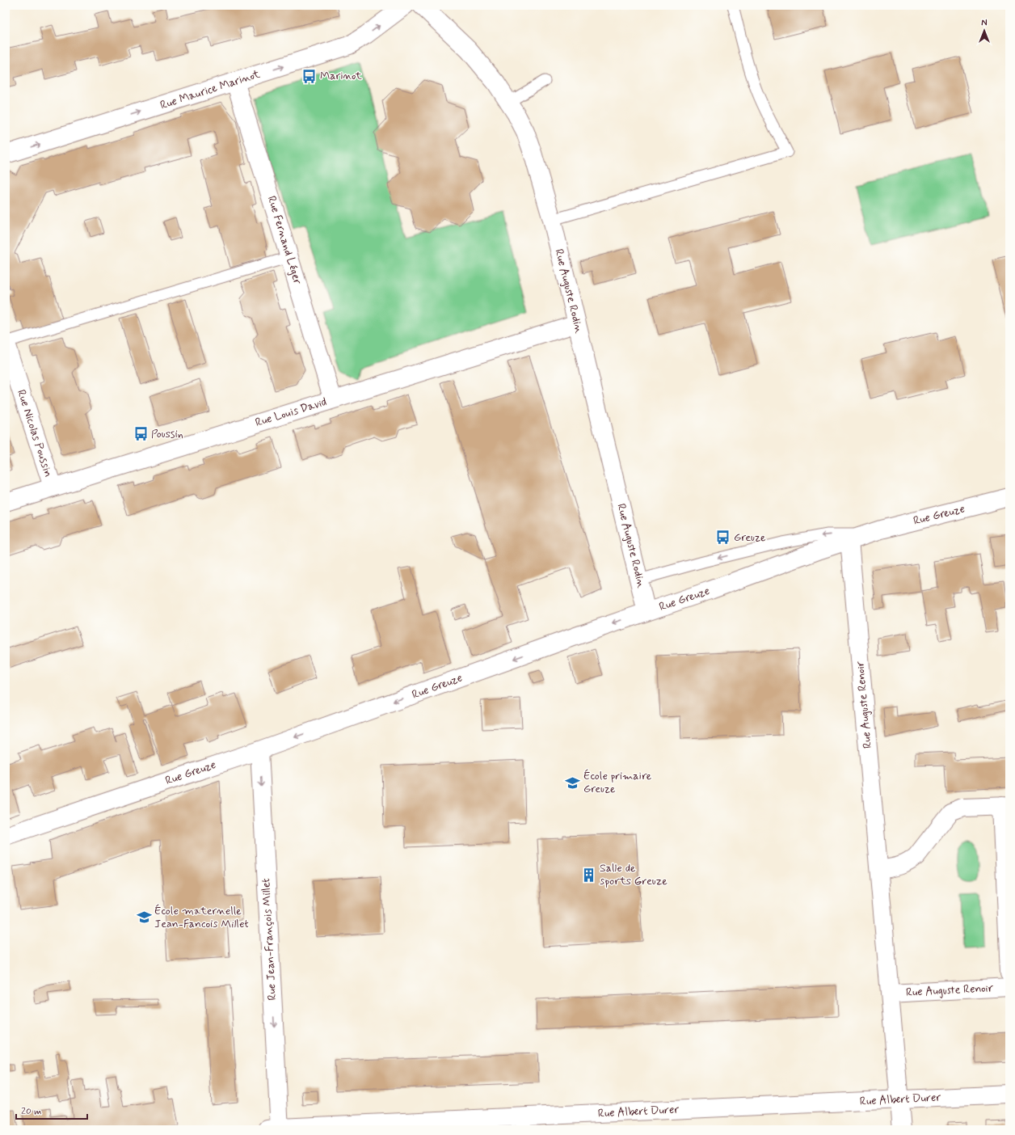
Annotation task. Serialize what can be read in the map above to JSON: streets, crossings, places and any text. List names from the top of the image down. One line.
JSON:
{"streets":{"street":["Rue Maurice Marinot","Rue Fernand Léger","Rue Auguste Rodin","Rue Louis David","Rue Nicolas Poussin","Rue Greuze","Rue Auguste Renoir","Rue Jean-François Millet","Rue Albert Durer"]},"crossings":[["Rue Maurice Marinot","Rue Fernand Léger"],["Rue Fernand Léger","Rue Louis David"],["Rue Auguste Rodin","Rue Louis David"],["Rue Auguste Rodin","Rue Greuze"],["Rue Louis David","Rue Nicolas Poussin"],["Rue Greuze","Rue Auguste Renoir"],["Rue Greuze","Rue Jean-François Millet"],["Rue Auguste Renoir","Rue Albert Durer"],["Rue Jean-François Millet","Rue Albert Durer"]],"one_way":["Rue Maurice Marinot","Rue Greuze","Rue Jean-François Millet"],"places":{"bus stop":["Marinot","Poussin","Greuze"],"school or university":["École primaire Greuze","École maternelle Jean-Fancois Millet"],"building":["Salle de sports Greuze"]},"scale_bar":"20 m","north":"top"}
